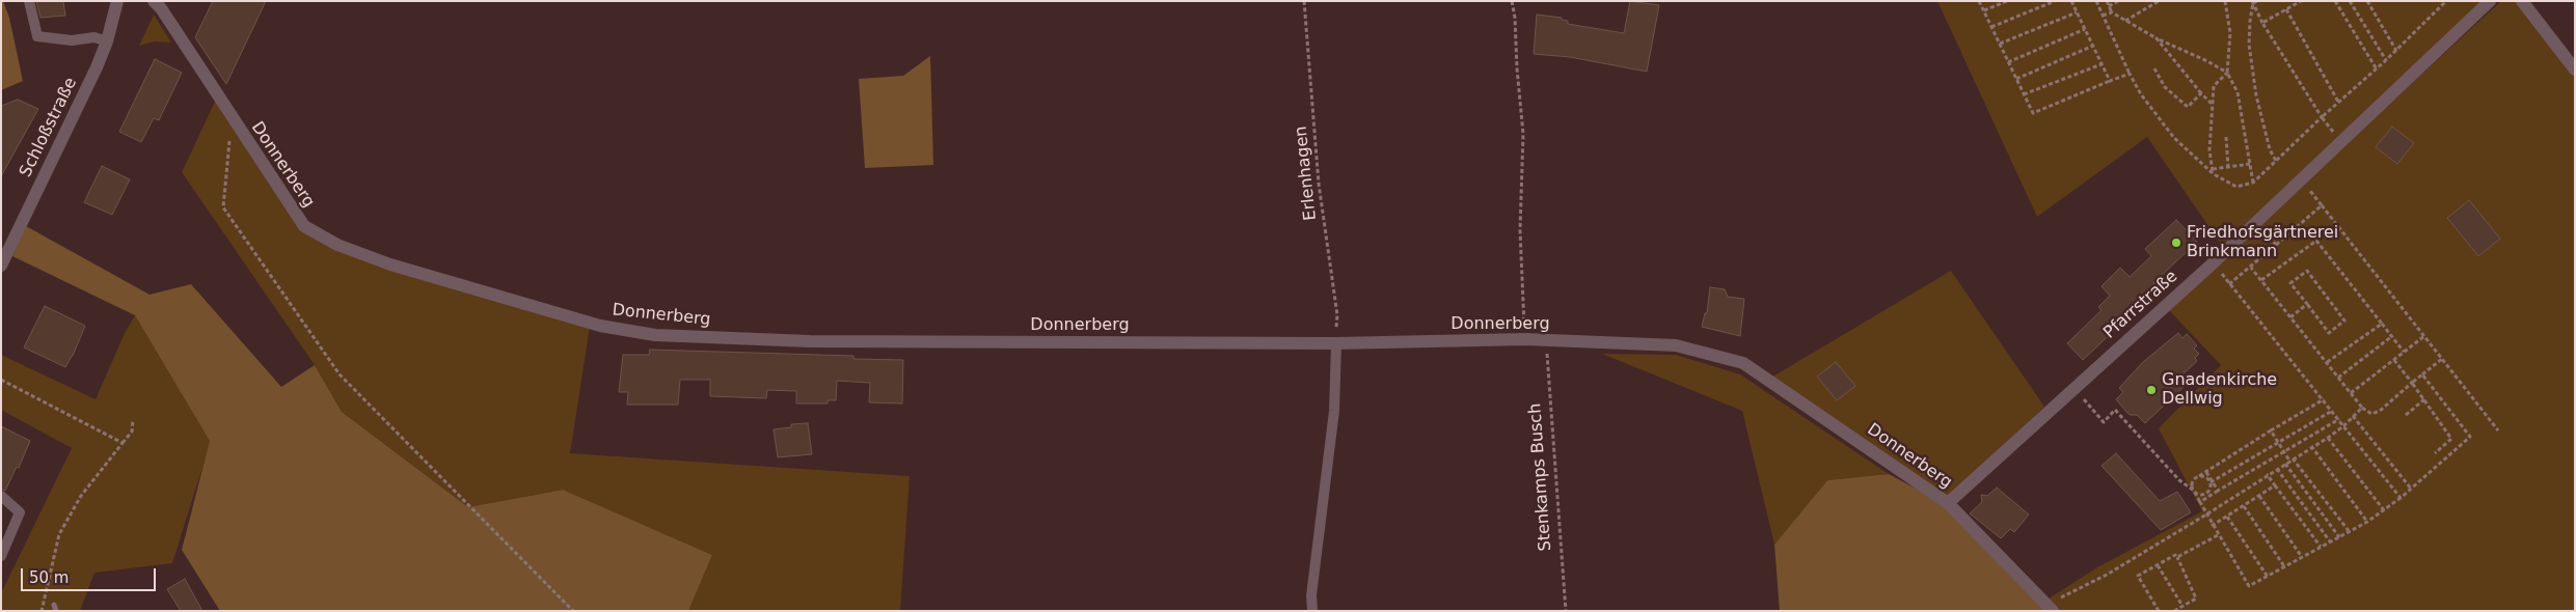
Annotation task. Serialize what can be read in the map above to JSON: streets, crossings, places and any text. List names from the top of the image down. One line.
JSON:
{"streets":{"street":["Schloßstraße","Donnerberg","Pfarrstraße"],"path":["Erlenhagen","Stenkamps Busch"]},"crossings":[["Donnerberg","Erlenhagen"],["Donnerberg","Pfarrstraße"],["Donnerberg","Stenkamps Busch"]],"places":["Friedhofsgärtnerei Brinkmann","Gnadenkirche Dellwig"],"scale_bar":"50 m"}
